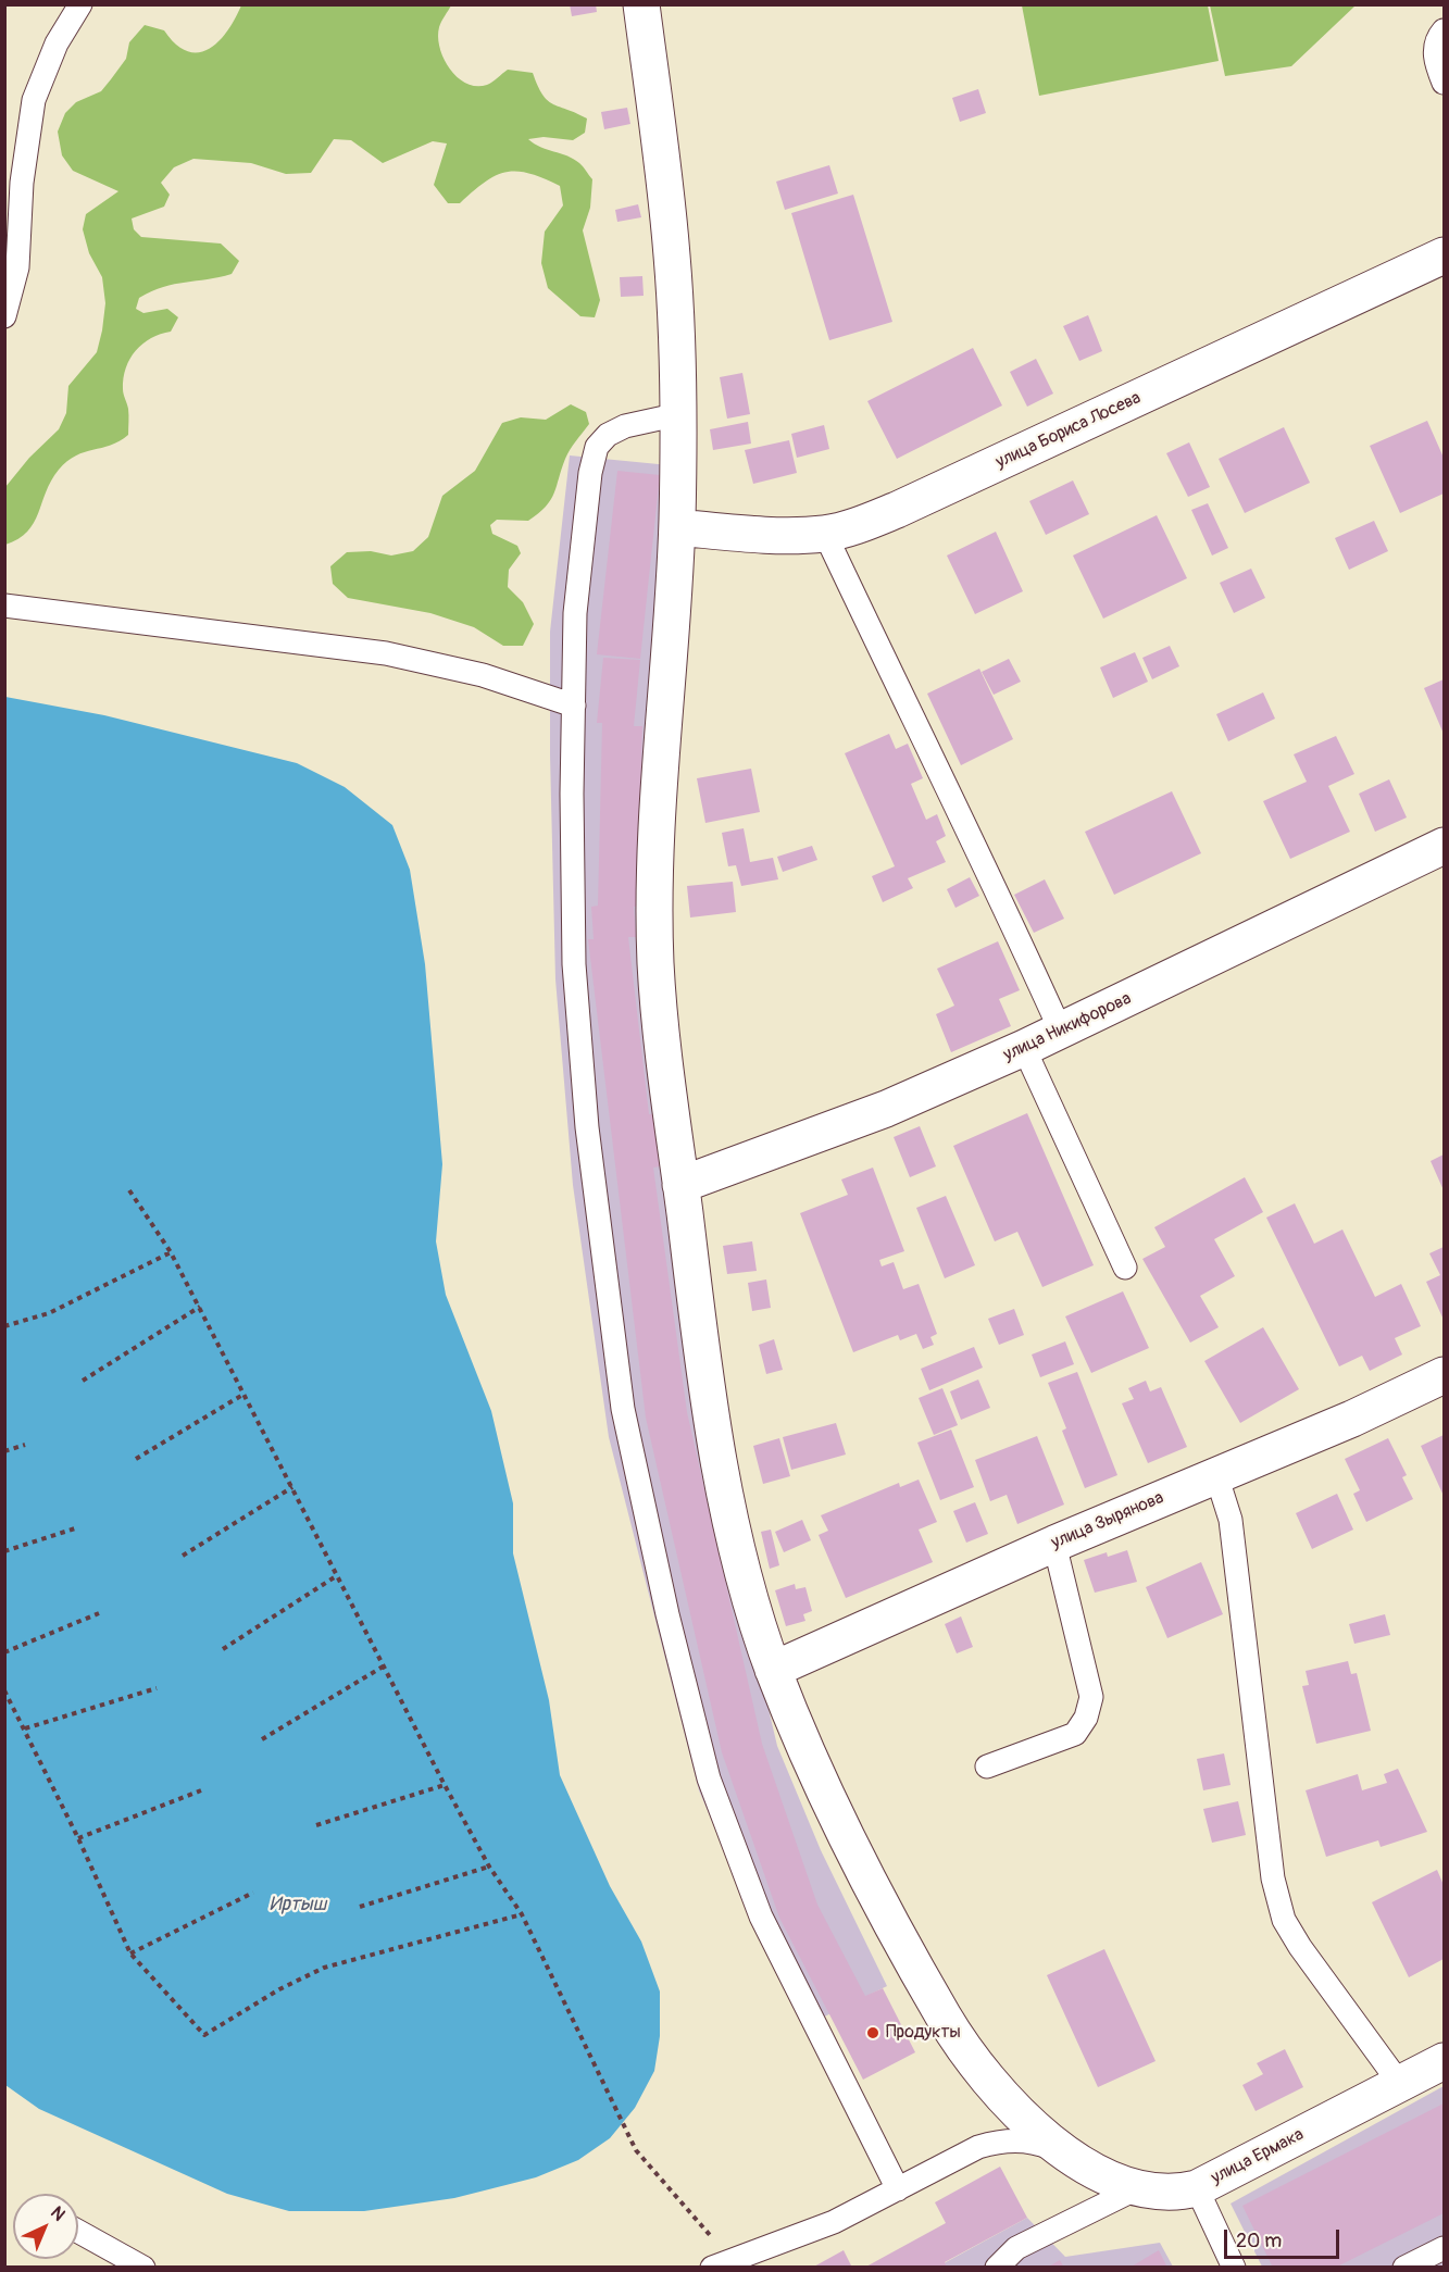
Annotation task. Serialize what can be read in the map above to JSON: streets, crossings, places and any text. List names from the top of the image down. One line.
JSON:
{"streets":{"street":["улица Бориса Лосева","улица Никифорова","улица Зырянова","улица Ермака"]},"crossings":[["улица Бориса Лосева","улица Ермака"],["улица Никифорова","улица Ермака"],["улица Зырянова","улица Ермака"]],"water":["Иртыш"],"places":["Продукты"],"scale_bar":"20 m","north":"top right"}
